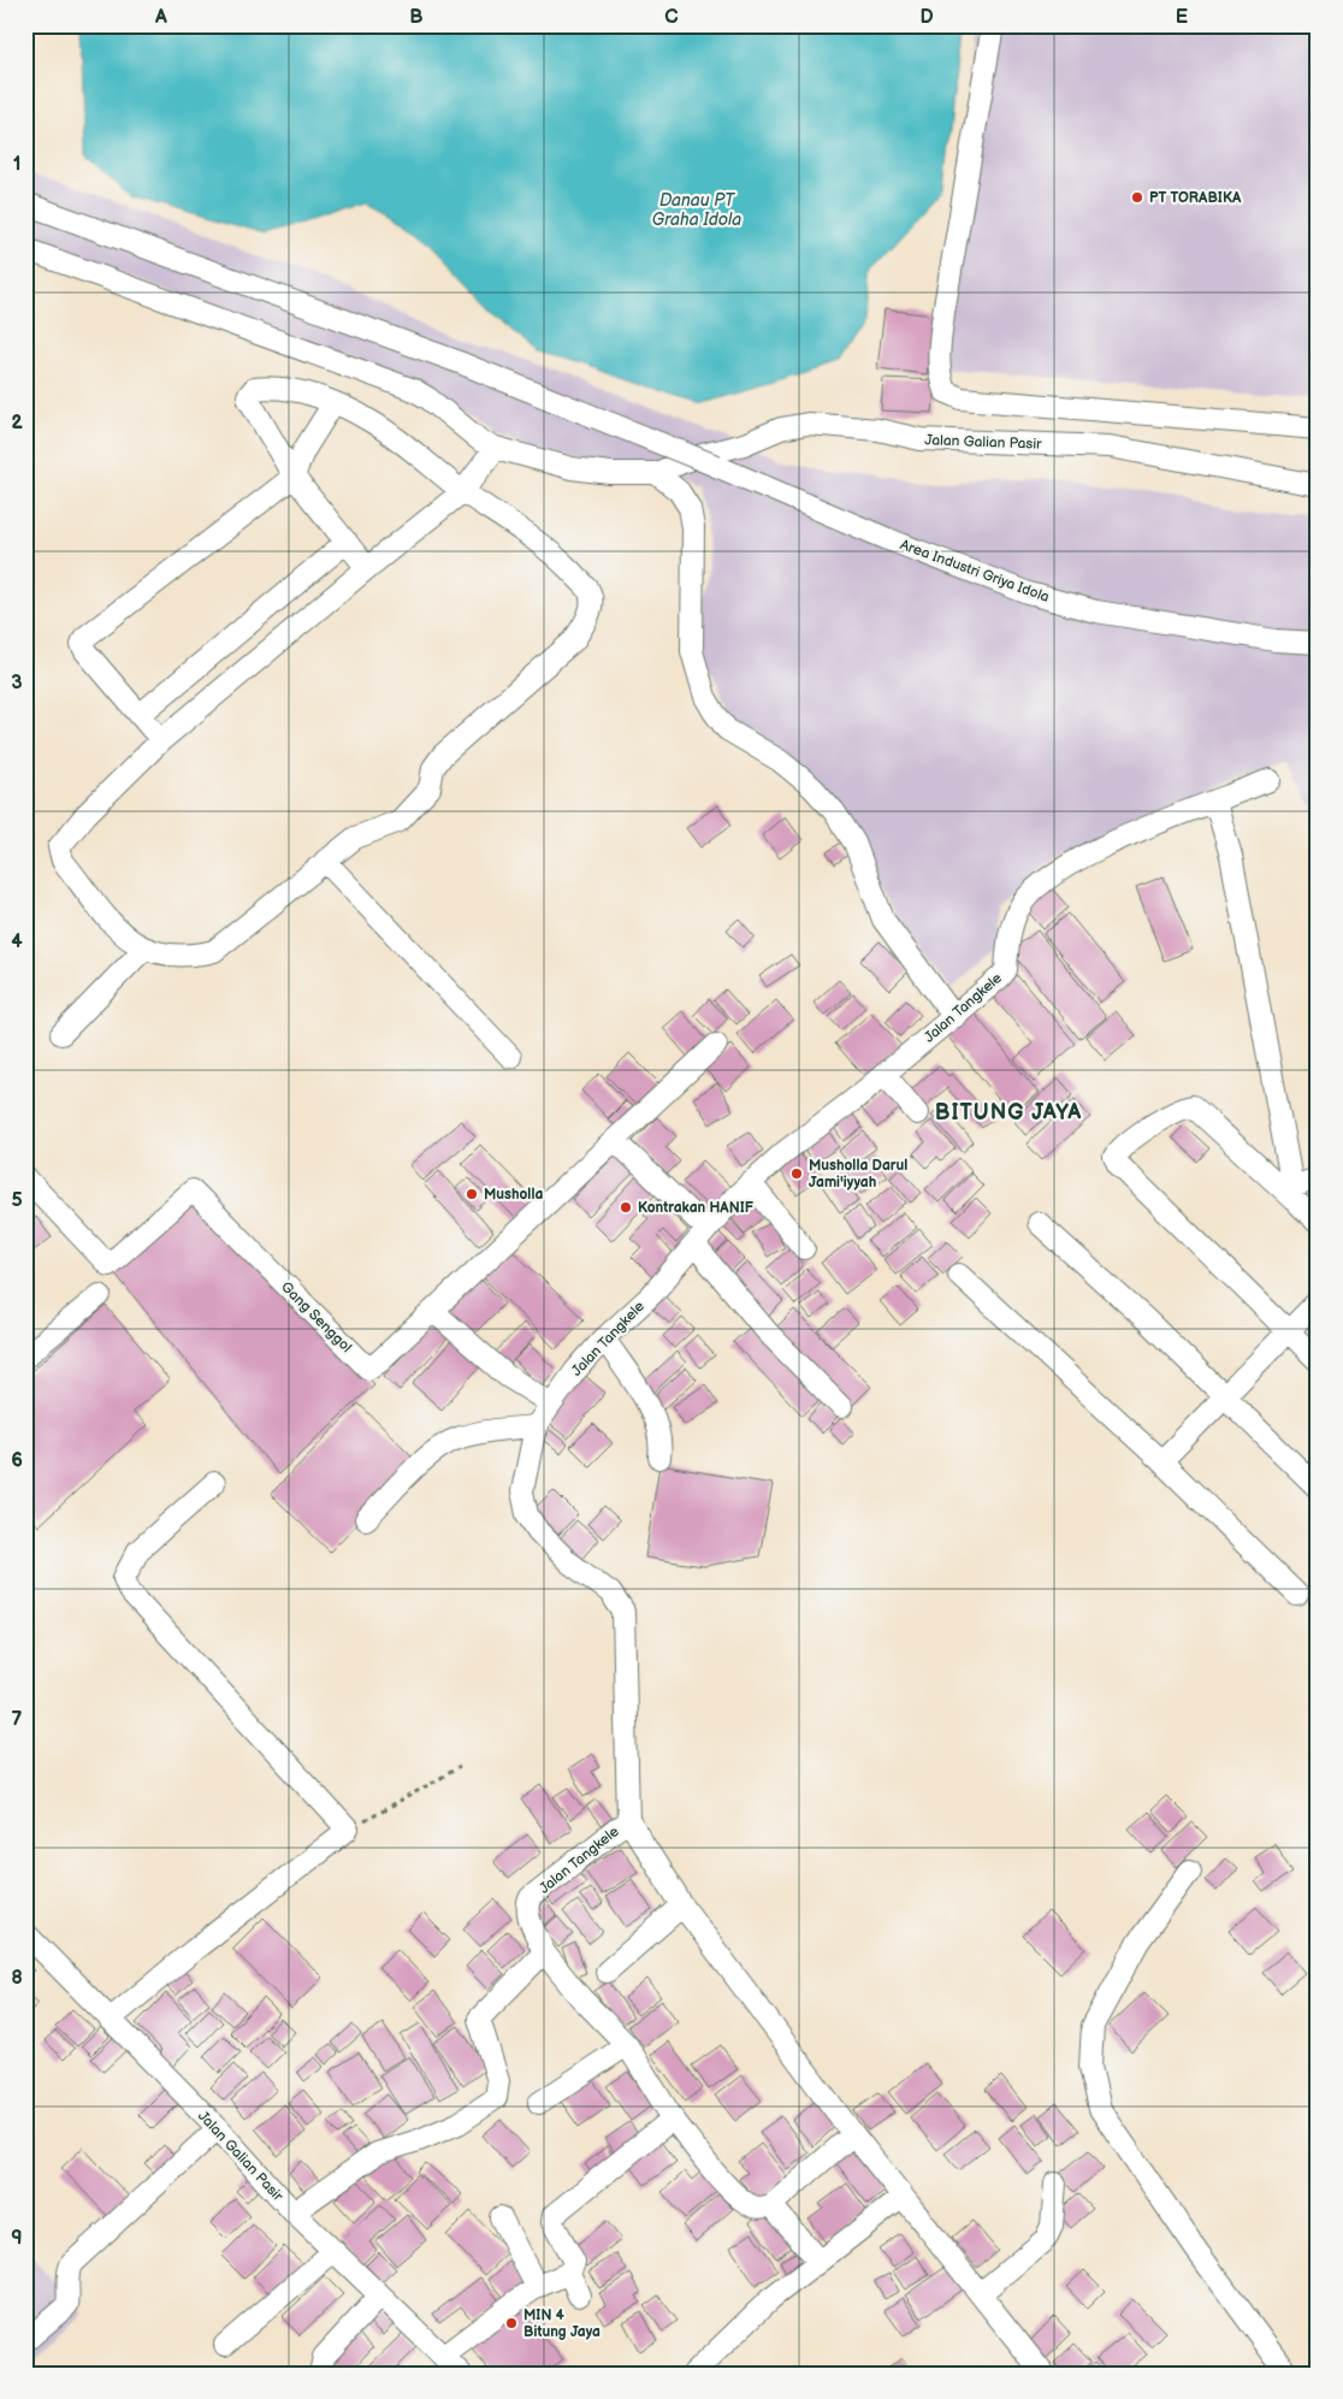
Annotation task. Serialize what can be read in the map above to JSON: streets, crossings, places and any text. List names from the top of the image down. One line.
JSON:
{"streets":{"street":["Jalan Galian Pasir","Area Industri Griya Idola","Jalan Tangkele","Gang Senggol"]},"districts":["BITUNG JAYA"],"water":["Danau PT Graha Idola"],"places":["PT TORABIKA","Musholla Darul Jami'iyyah","Musholla","Kontrakan HANIF","MIN 4 Bitung Jaya"],"grid":{"columns":["A","B","C","D","E"],"rows":["1","2","3","4","5","6","7","8","9"]}}
